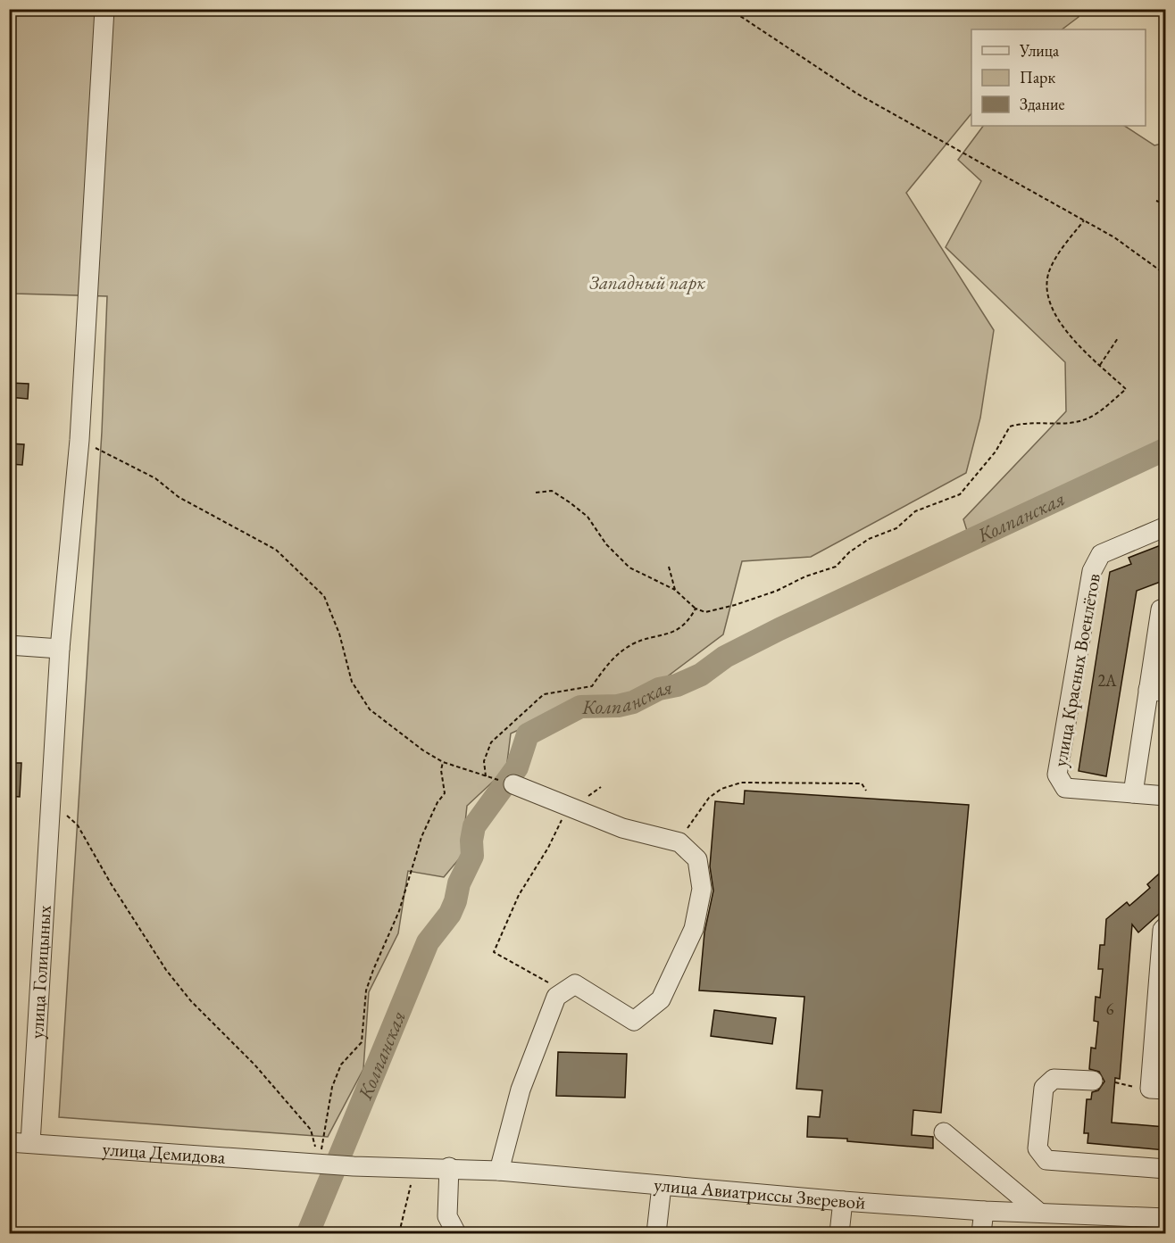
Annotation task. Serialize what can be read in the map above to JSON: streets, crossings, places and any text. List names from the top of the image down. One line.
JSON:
{"streets":{"street":["улица Красных Военлётов","улица Голицыных","улица Демидова","улица Авиатриссы Зверевой"]},"crossings":[["улица Голицыных","улица Демидова"],["улица Демидова","улица Авиатриссы Зверевой"]],"water":["Колпанская"],"parks":["Западный парк"],"house_numbers":["2А","6"],"legend":["Улица","Парк","Здание"]}
